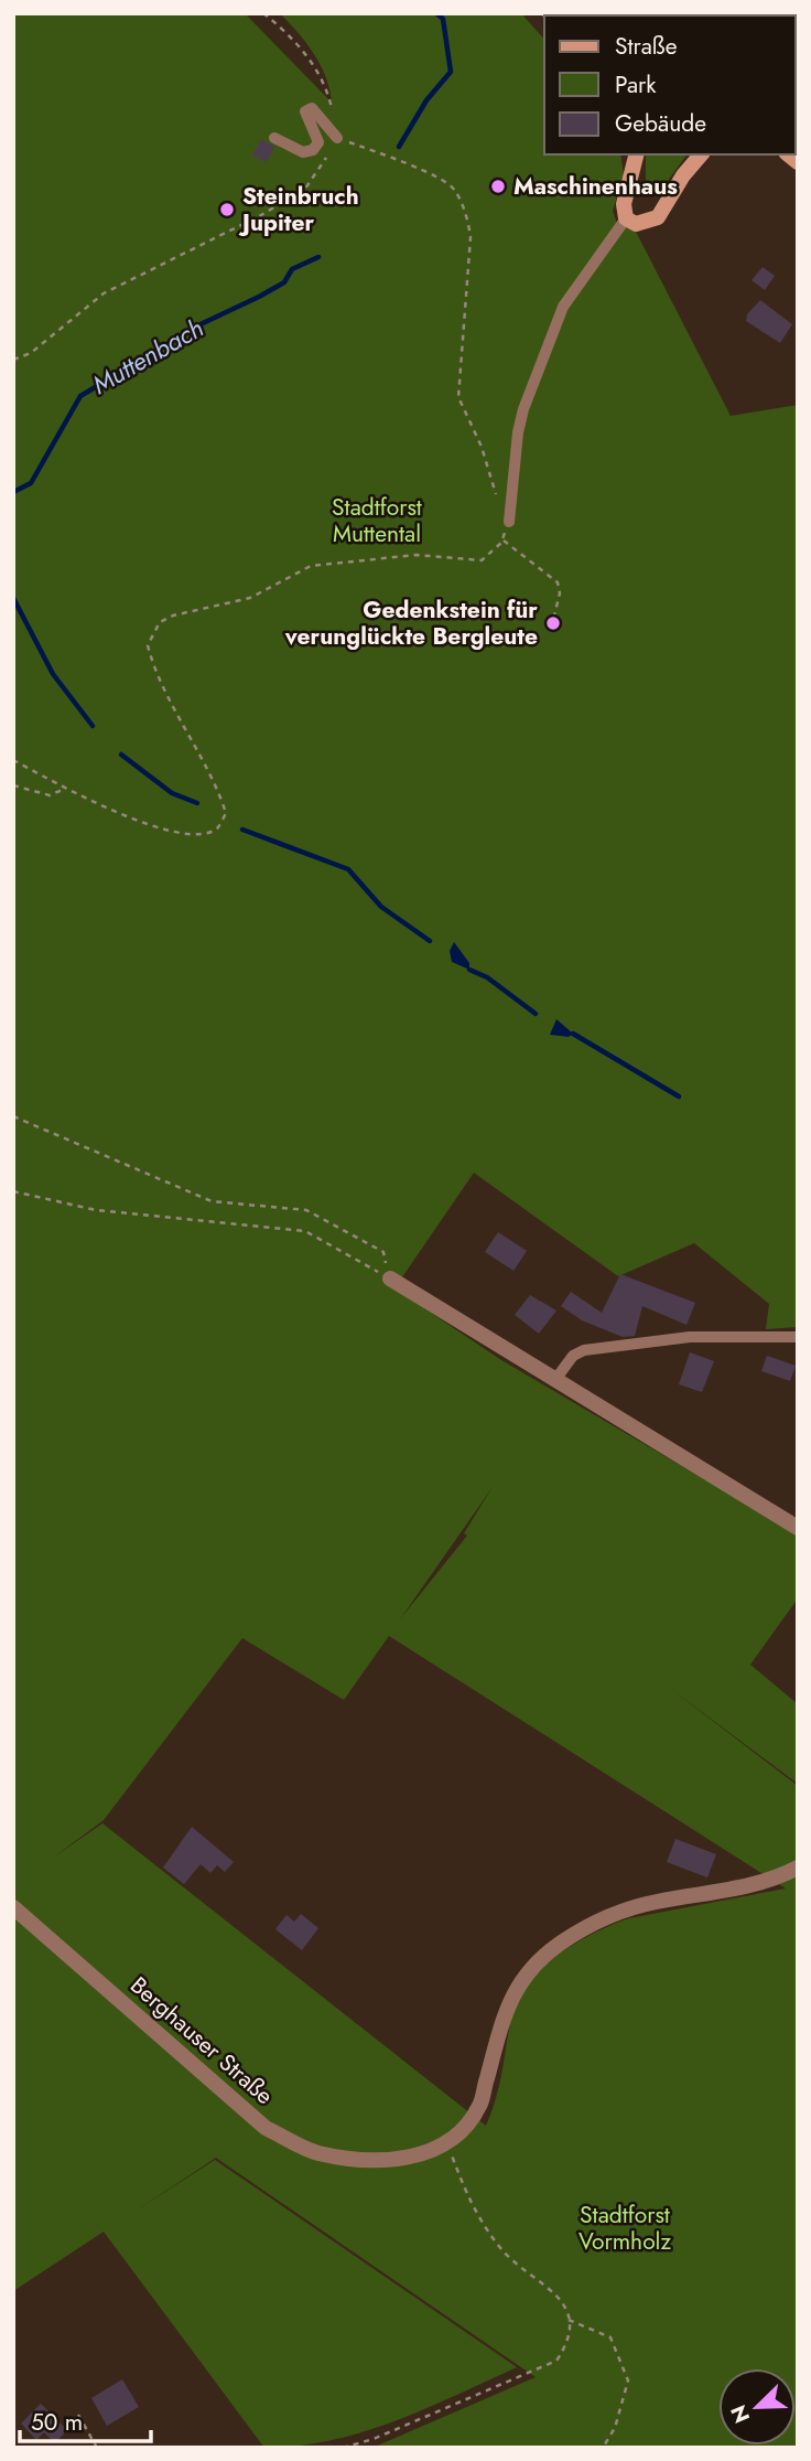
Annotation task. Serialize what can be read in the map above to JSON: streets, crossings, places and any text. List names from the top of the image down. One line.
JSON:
{"streets":{"street":["Berghauser Straße"]},"water":["Muttenbach"],"parks":["Stadtforst Muttental","Stadtforst Vormholz"],"places":["Maschinenhaus","Steinbruch Jupiter","Gedenkstein für verunglückte Bergleute"],"legend":["Straße","Park","Gebäude"],"scale_bar":"50 m","north":"bottom left"}
